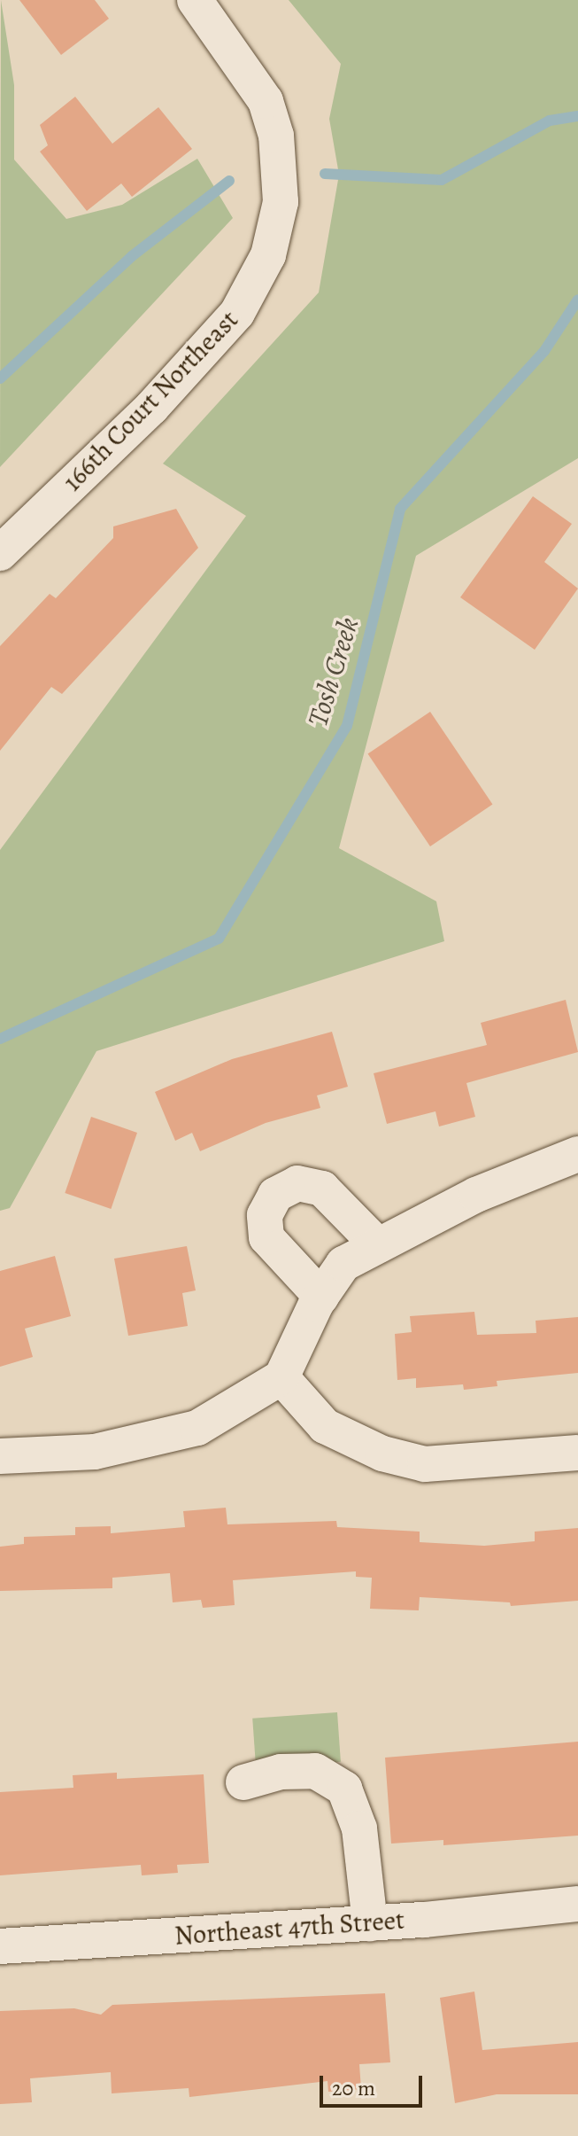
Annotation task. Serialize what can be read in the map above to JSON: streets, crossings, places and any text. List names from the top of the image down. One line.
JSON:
{"streets":{"street":["166th Court Northeast","Northeast 47th Street"]},"water":["Tosh Creek"],"scale_bar":"20 m"}
